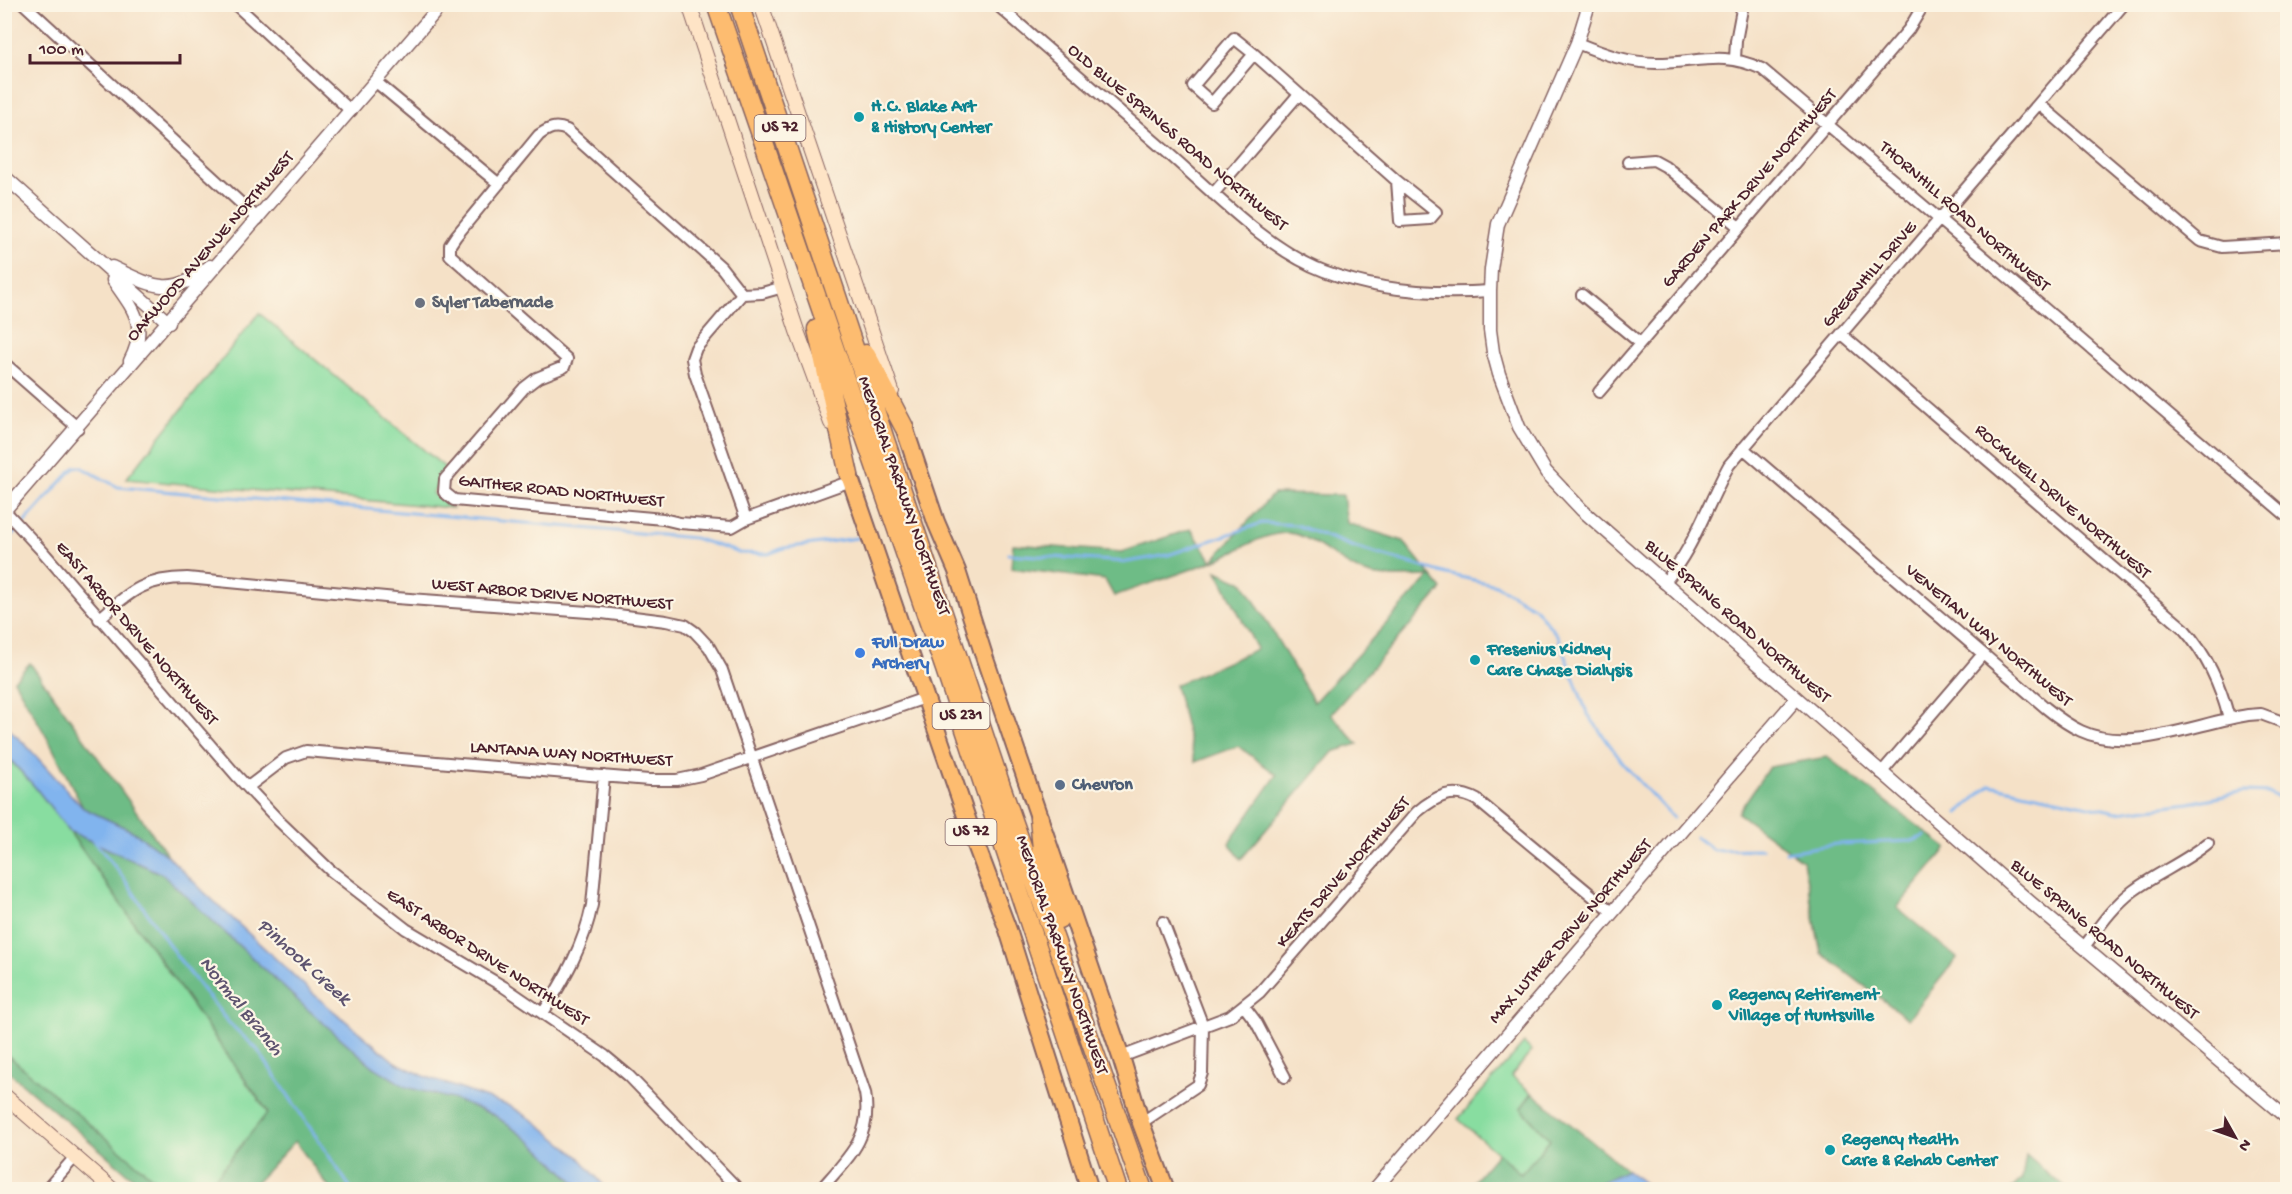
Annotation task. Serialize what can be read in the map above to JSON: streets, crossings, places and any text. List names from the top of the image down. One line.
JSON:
{"streets":{"highway":["US 72","MEMORIAL PARKWAY NORTHWEST","US 231"],"street":["OLD BLUE SPRINGS ROAD NORTHWEST","GARDEN PARK DRIVE NORTHWEST","THORNHILL ROAD NORTHWEST","OAKWOOD AVENUE NORTHWEST","GREENHILL DRIVE","GAITHER ROAD NORTHWEST","ROCKWELL DRIVE NORTHWEST","WEST ARBOR DRIVE NORTHWEST","BLUE SPRING ROAD NORTHWEST","EAST ARBOR DRIVE NORTHWEST","VENETIAN WAY NORTHWEST","LANTANA WAY NORTHWEST","KEATS DRIVE NORTHWEST","MAX LUTHER DRIVE NORTHWEST"]},"crossings":[["US 72","GAITHER ROAD NORTHWEST"],["US 72","MEMORIAL PARKWAY NORTHWEST"],["US 72","LANTANA WAY NORTHWEST"],["US 72","KEATS DRIVE NORTHWEST"],["OLD BLUE SPRINGS ROAD NORTHWEST","BLUE SPRING ROAD NORTHWEST"],["GARDEN PARK DRIVE NORTHWEST","THORNHILL ROAD NORTHWEST"],["THORNHILL ROAD NORTHWEST","GREENHILL DRIVE"],["THORNHILL ROAD NORTHWEST","BLUE SPRING ROAD NORTHWEST"],["OAKWOOD AVENUE NORTHWEST","EAST ARBOR DRIVE NORTHWEST"],["GREENHILL DRIVE","ROCKWELL DRIVE NORTHWEST"],["GREENHILL DRIVE","BLUE SPRING ROAD NORTHWEST"],["GREENHILL DRIVE","VENETIAN WAY NORTHWEST"],["ROCKWELL DRIVE NORTHWEST","VENETIAN WAY NORTHWEST"],["WEST ARBOR DRIVE NORTHWEST","EAST ARBOR DRIVE NORTHWEST"],["WEST ARBOR DRIVE NORTHWEST","LANTANA WAY NORTHWEST"],["BLUE SPRING ROAD NORTHWEST","MAX LUTHER DRIVE NORTHWEST"],["EAST ARBOR DRIVE NORTHWEST","LANTANA WAY NORTHWEST"],["KEATS DRIVE NORTHWEST","MAX LUTHER DRIVE NORTHWEST"]],"water":["Pinhook Creek","Normal Branch"],"places":["H.C. Blake Art & History Center","Syler Tabernacle","Full Draw Archery","Fresenius Kidney Care Chase Dialysis","Chevron","Regency Retirement Village of Huntsville","Regency Health Care & Rehab Center"],"scale_bar":"100 m","north":"bottom right"}
